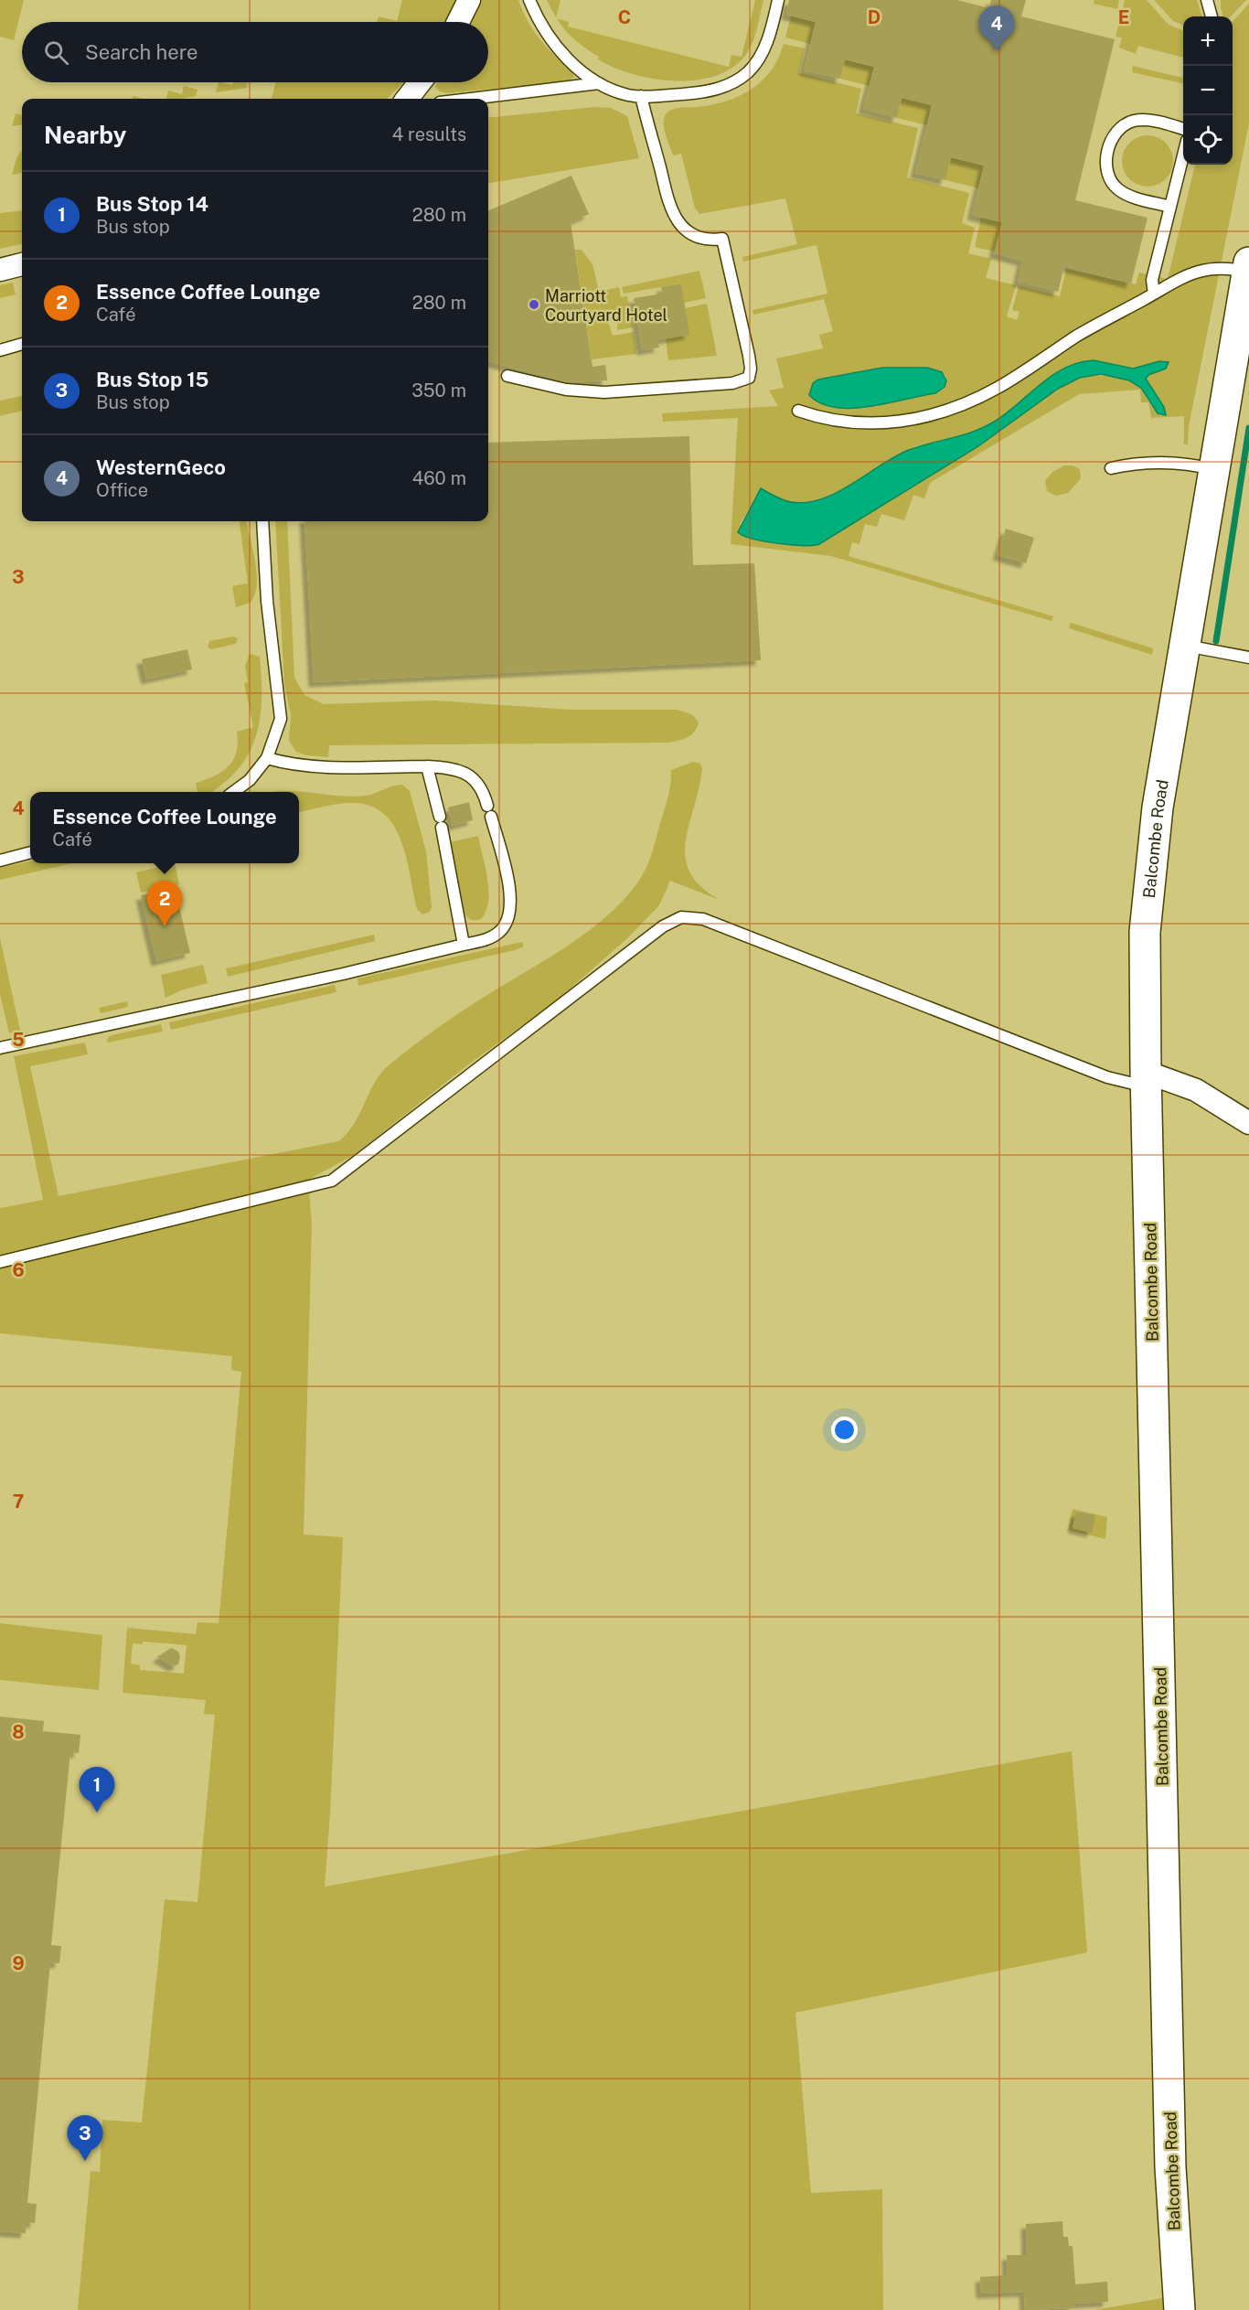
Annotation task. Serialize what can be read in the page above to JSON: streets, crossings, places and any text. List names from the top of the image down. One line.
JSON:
{"streets":{"main road":["Balcombe Road"]},"places":["Marriott Courtyard Hotel"],"page":{"pins":["4","2","1","3"],"map_buttons":["+","−"],"search":"Search here","heading":["Nearby","4 results"],"list":[{"mark":"1","name":"Bus Stop 14","note":"Bus stop","value":"280 m"},{"mark":"2","name":"Essence Coffee Lounge","note":"Café","value":"280 m"},{"mark":"3","name":"Bus Stop 15","note":"Bus stop","value":"350 m"},{"mark":"4","name":"WesternGeco","note":"Office","value":"460 m"}],"popup":["Essence Coffee Lounge","Café"]},"grid":{"columns":["C","D","E"],"rows":["3","4","5","6","7","8","9"]}}
